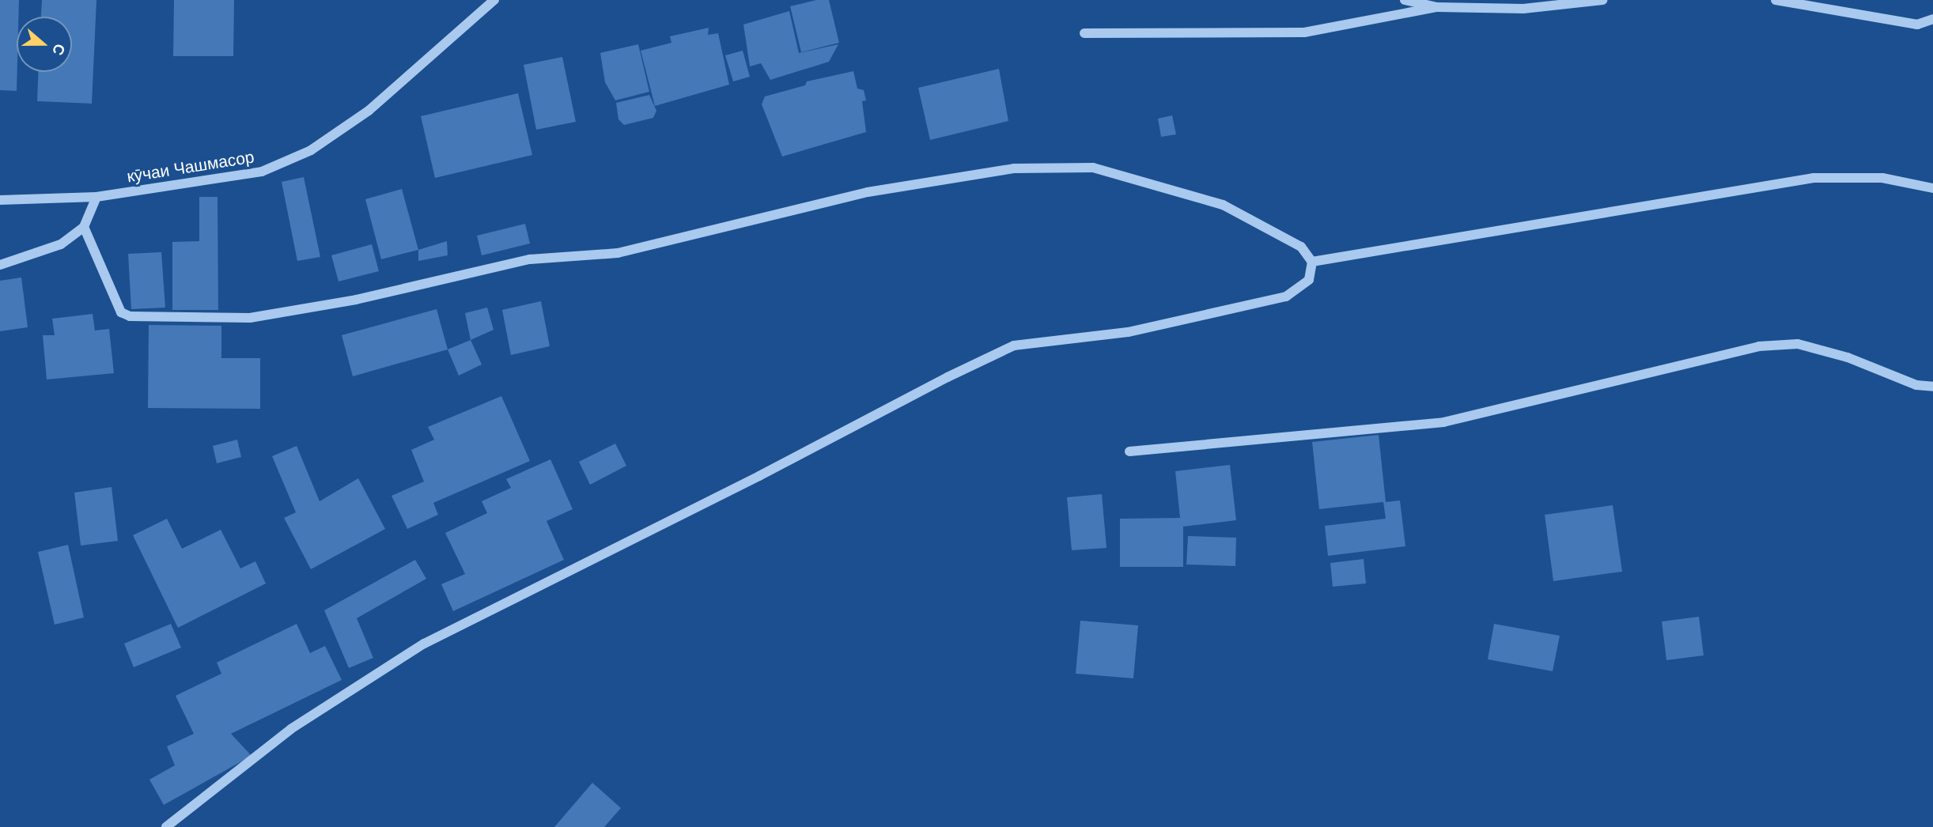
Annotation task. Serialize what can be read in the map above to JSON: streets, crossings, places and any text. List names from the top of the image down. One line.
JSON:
{"streets":{"street":["кӯчаи Чашмасор"]},"north":"right"}
